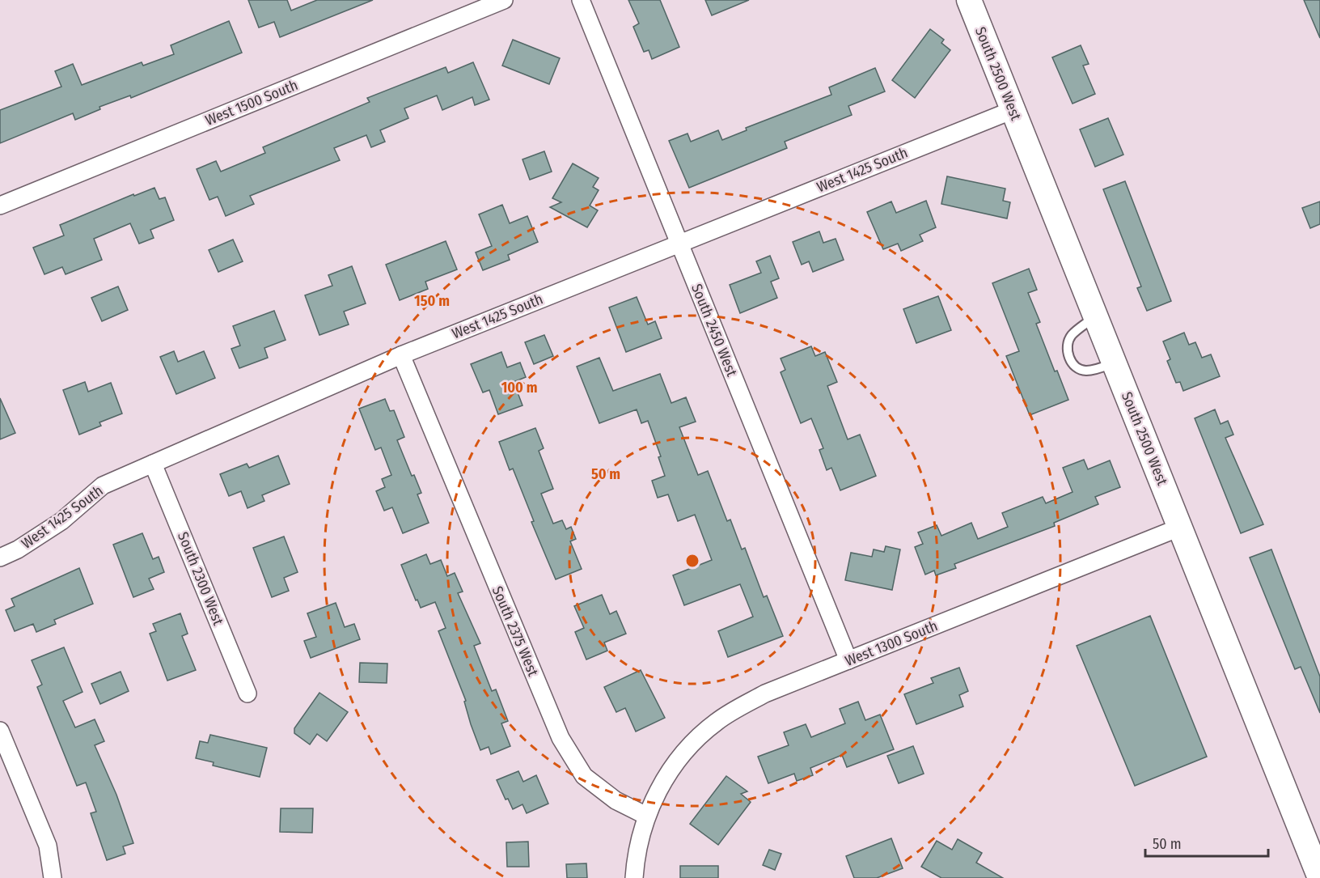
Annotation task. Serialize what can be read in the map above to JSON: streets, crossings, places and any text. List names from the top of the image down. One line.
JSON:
{"streets":{"street":["South 2500 West","West 1500 South","West 1425 South","South 2450 West","South 2300 West","South 2375 West","West 1300 South"]},"crossings":[["South 2500 West","West 1425 South"],["South 2500 West","West 1300 South"],["West 1425 South","South 2450 West"],["West 1425 South","South 2300 West"],["West 1425 South","South 2375 West"],["South 2450 West","West 1300 South"],["South 2375 West","West 1300 South"]],"scale_bar":"50 m","rings":["150 m","100 m","50 m"]}
